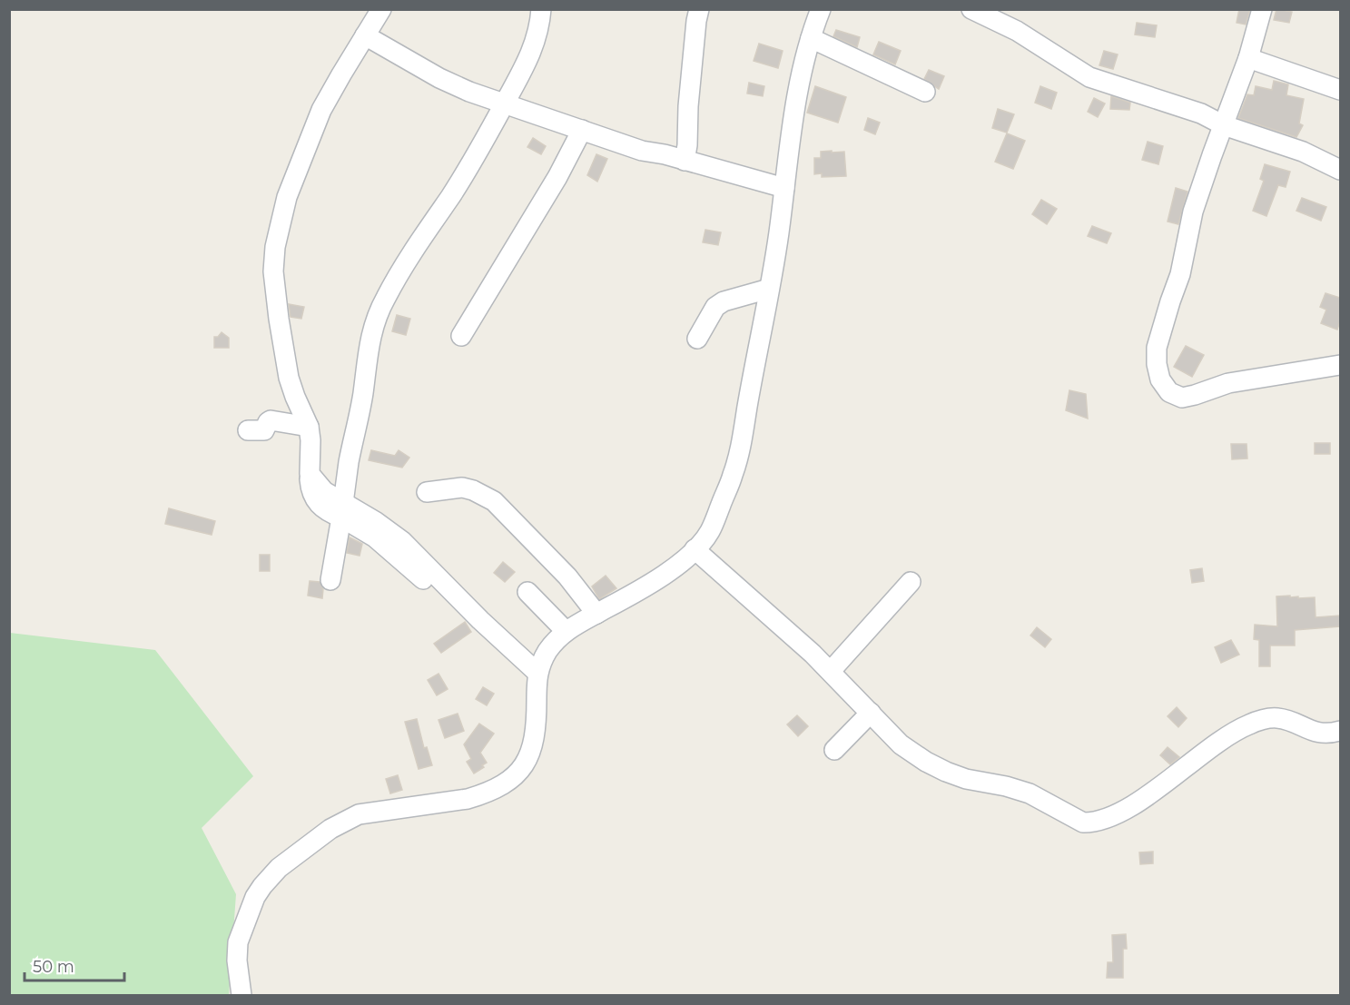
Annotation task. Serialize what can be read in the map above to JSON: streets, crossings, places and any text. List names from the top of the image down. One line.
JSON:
{"scale_bar":"50 m"}
